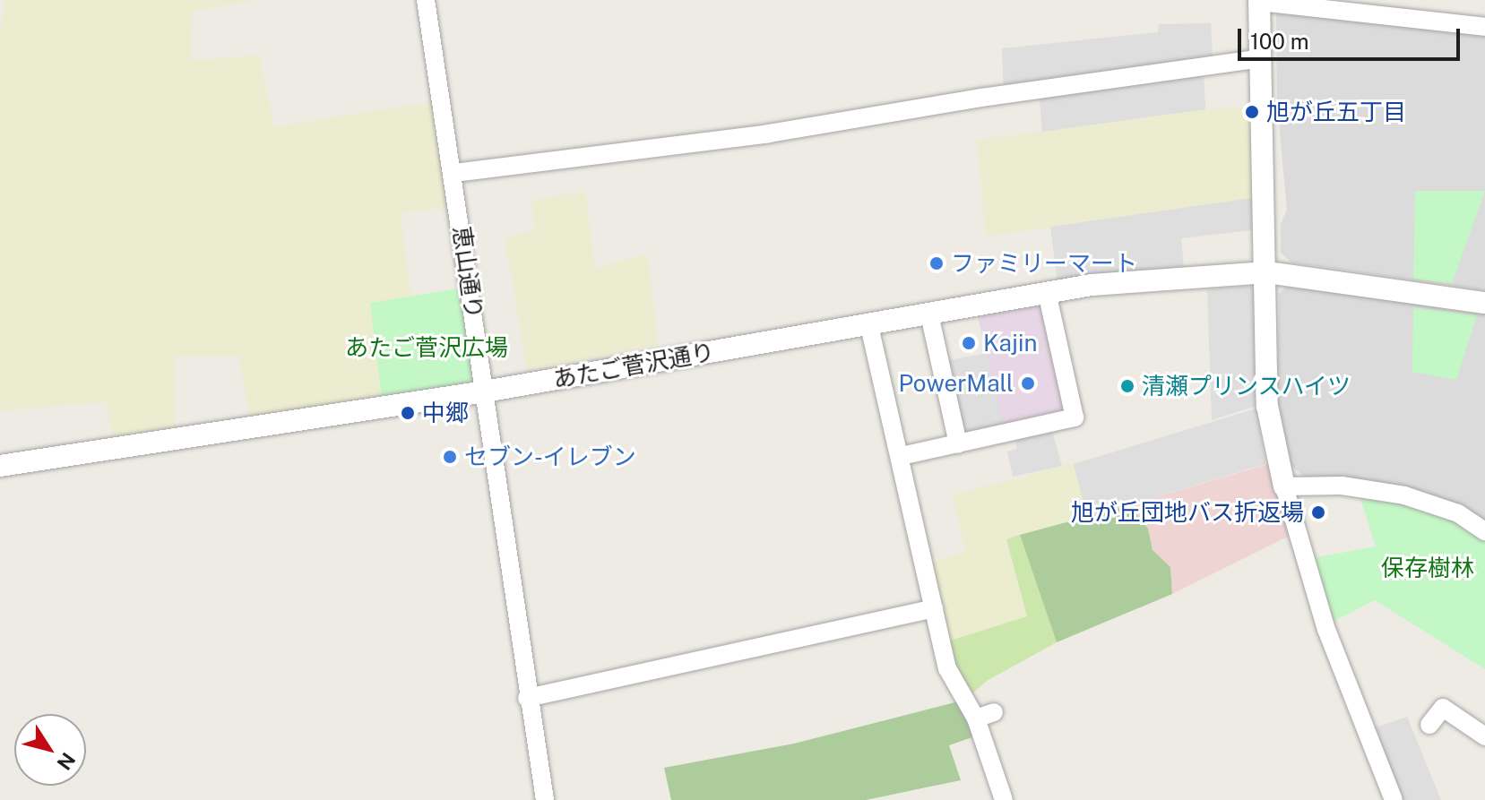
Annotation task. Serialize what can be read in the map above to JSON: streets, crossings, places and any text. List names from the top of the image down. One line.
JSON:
{"streets":{"street":["恵山通り","あたご菅沢通り"]},"crossings":[["恵山通り","あたご菅沢通り"]],"parks":["あたご菅沢広場","保存樹林"],"places":["旭が丘五丁目","ファミリーマート","Kajin","PowerMall","清瀬プリンスハイツ","中郷","セブン-イレブン","旭が丘団地バス折返場"],"scale_bar":"100 m","north":"bottom right"}
